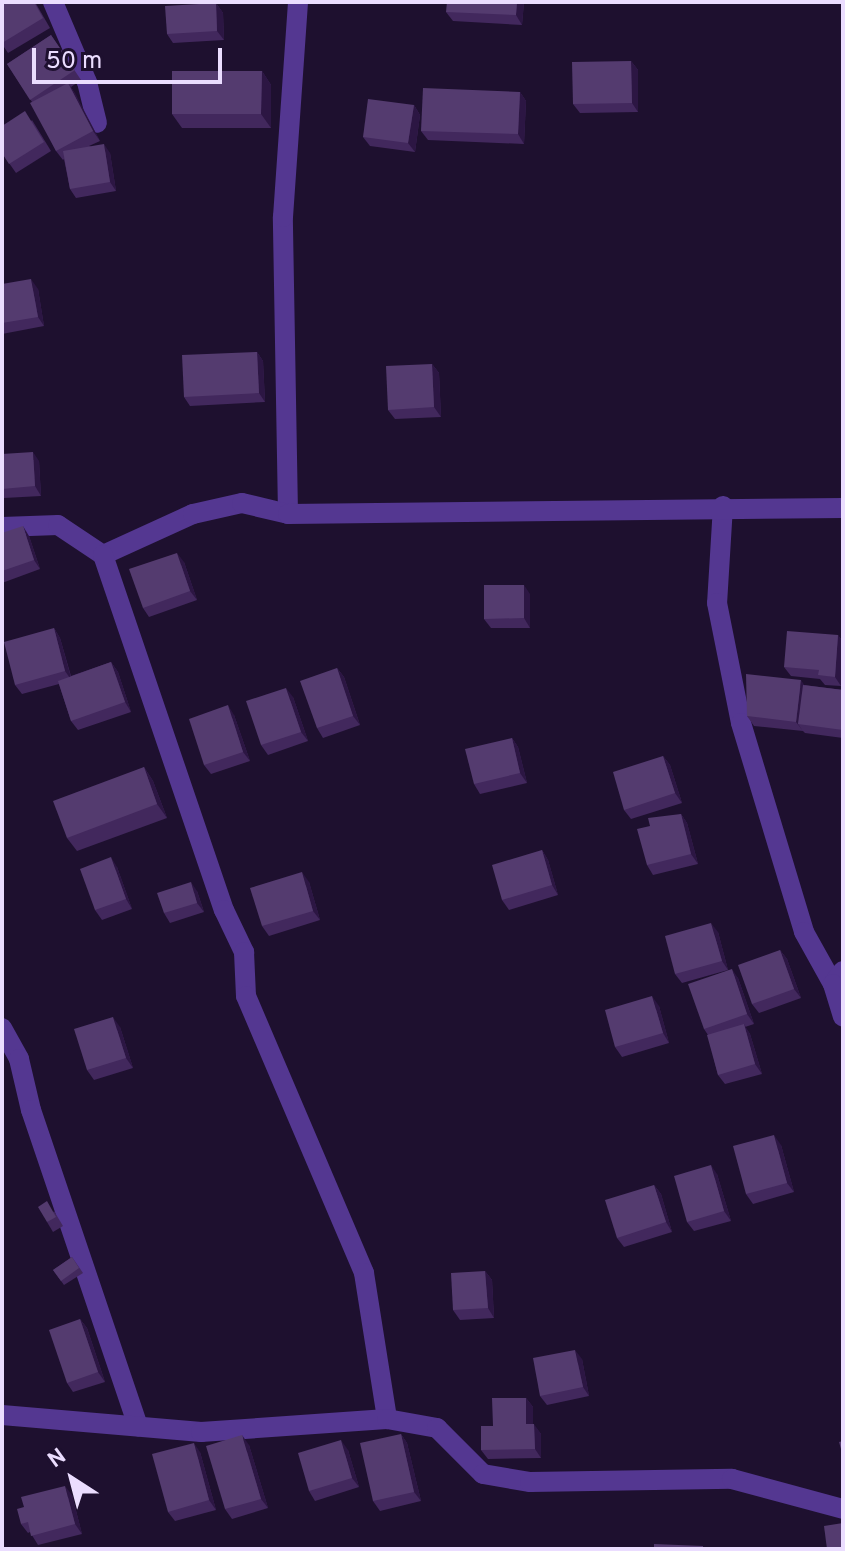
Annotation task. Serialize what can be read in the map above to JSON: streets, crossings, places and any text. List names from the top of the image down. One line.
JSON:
{"scale_bar":"50 m","north":"top left"}
